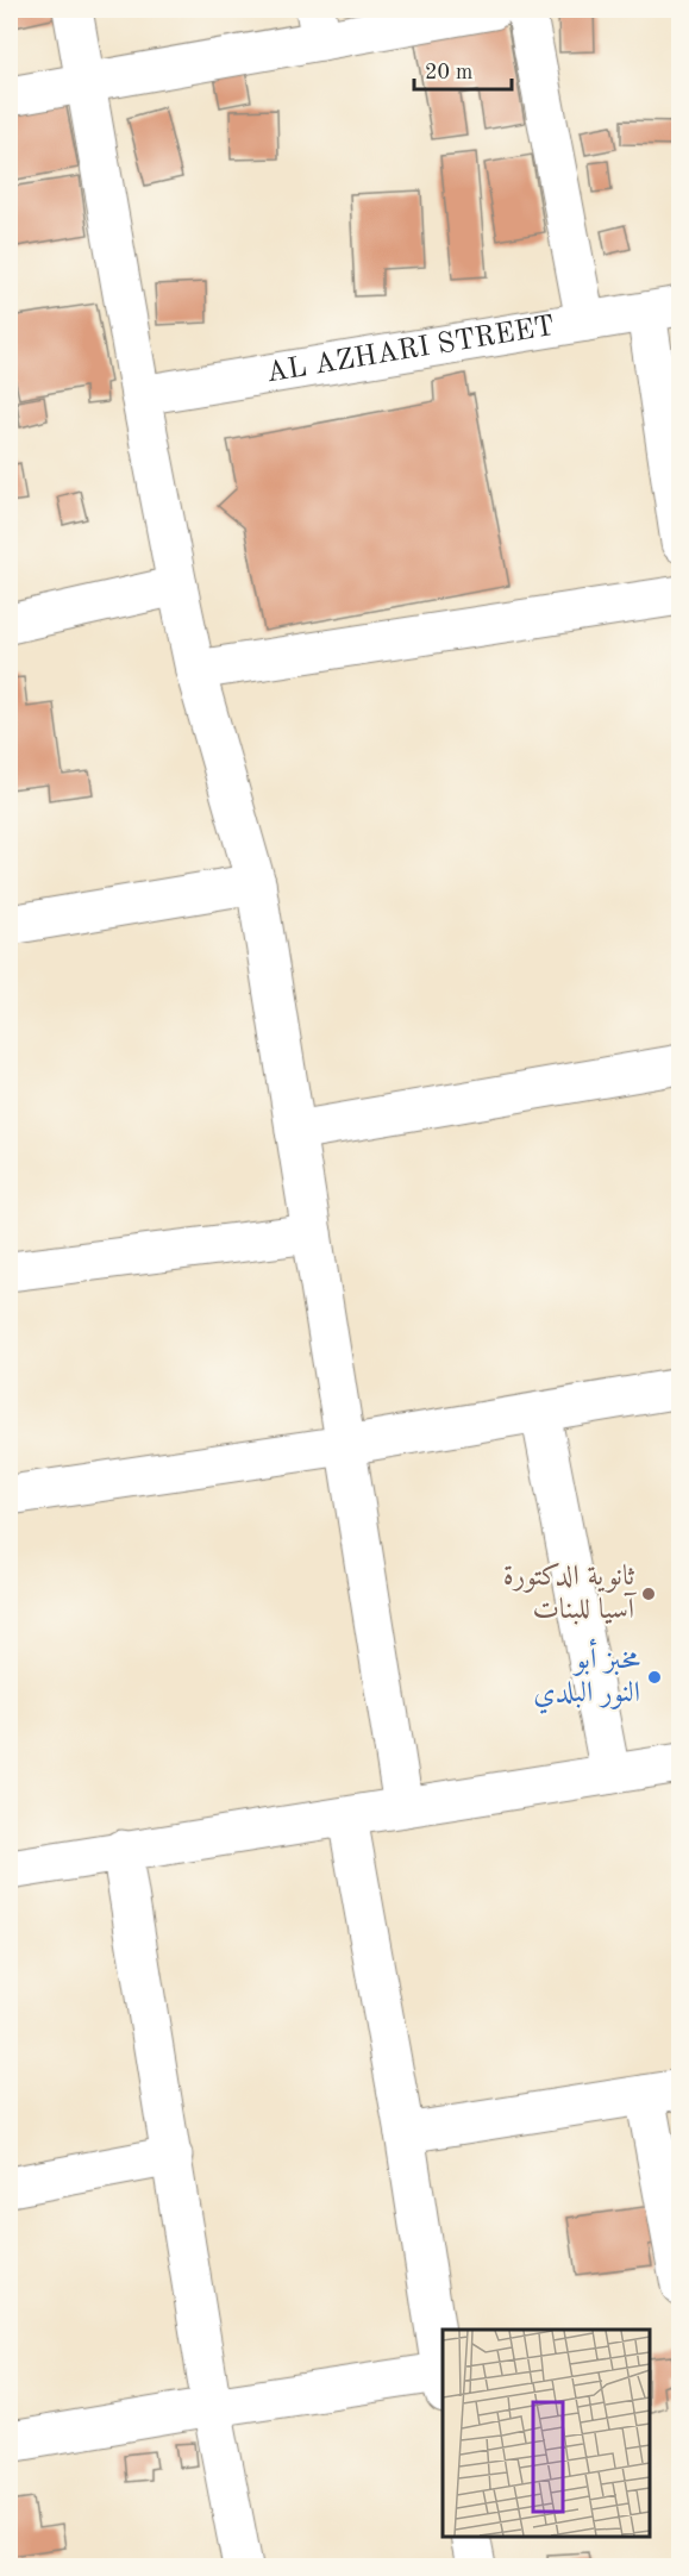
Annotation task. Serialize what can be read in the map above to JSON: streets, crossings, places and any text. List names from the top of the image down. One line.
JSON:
{"streets":{"street":["AL AZHARI STREET"]},"places":["ثانوية الدكتورة آسيا للبنات","مخبز أبو النور البلدي"],"scale_bar":"20 m"}
